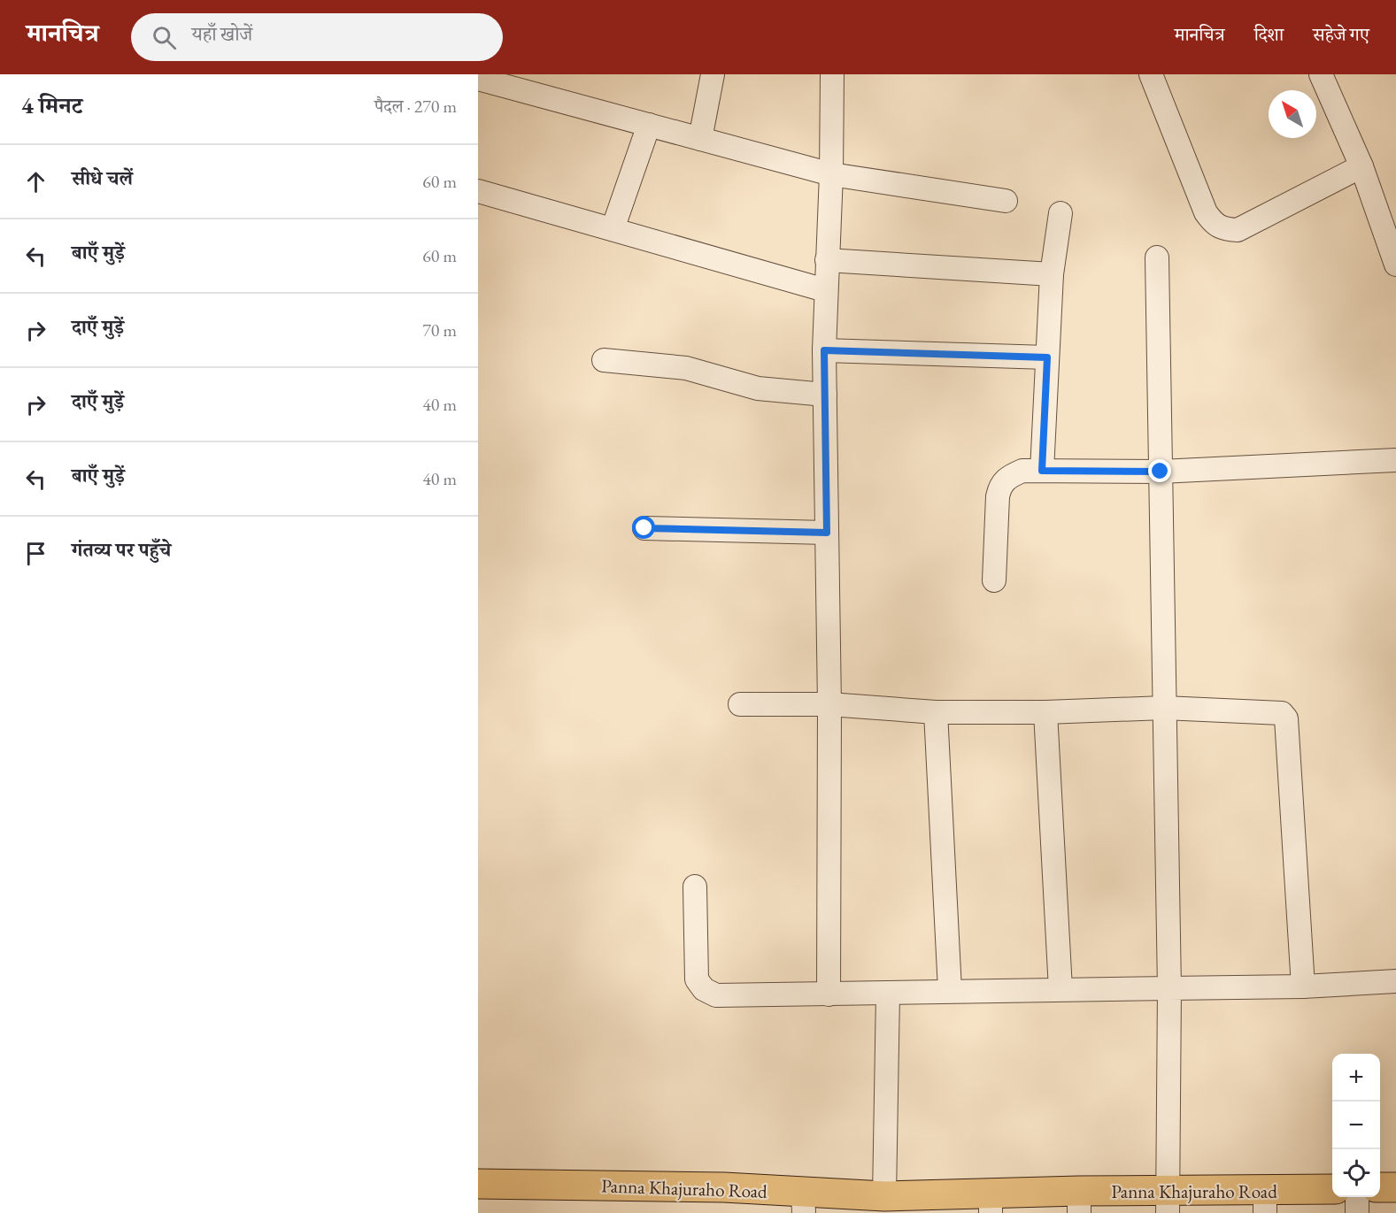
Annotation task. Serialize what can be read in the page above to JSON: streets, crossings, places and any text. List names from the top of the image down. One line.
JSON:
{"streets":{"main road":["Panna Khajuraho Road"]},"north":"top left","page":{"header":"मानचित्र","search":"यहाँ खोजें","nav":["मानचित्र","दिशा","सहेजे गए"],"heading":["4 मिनट","पैदल · 270 m"],"list":[["सीधे चलें","60 m"],["बाएँ मुड़ें","60 m"],["दाएँ मुड़ें","70 m"],["दाएँ मुड़ें","40 m"],["बाएँ मुड़ें","40 m"],"गंतव्य पर पहुँचे"],"map_buttons":["+","−"]}}
